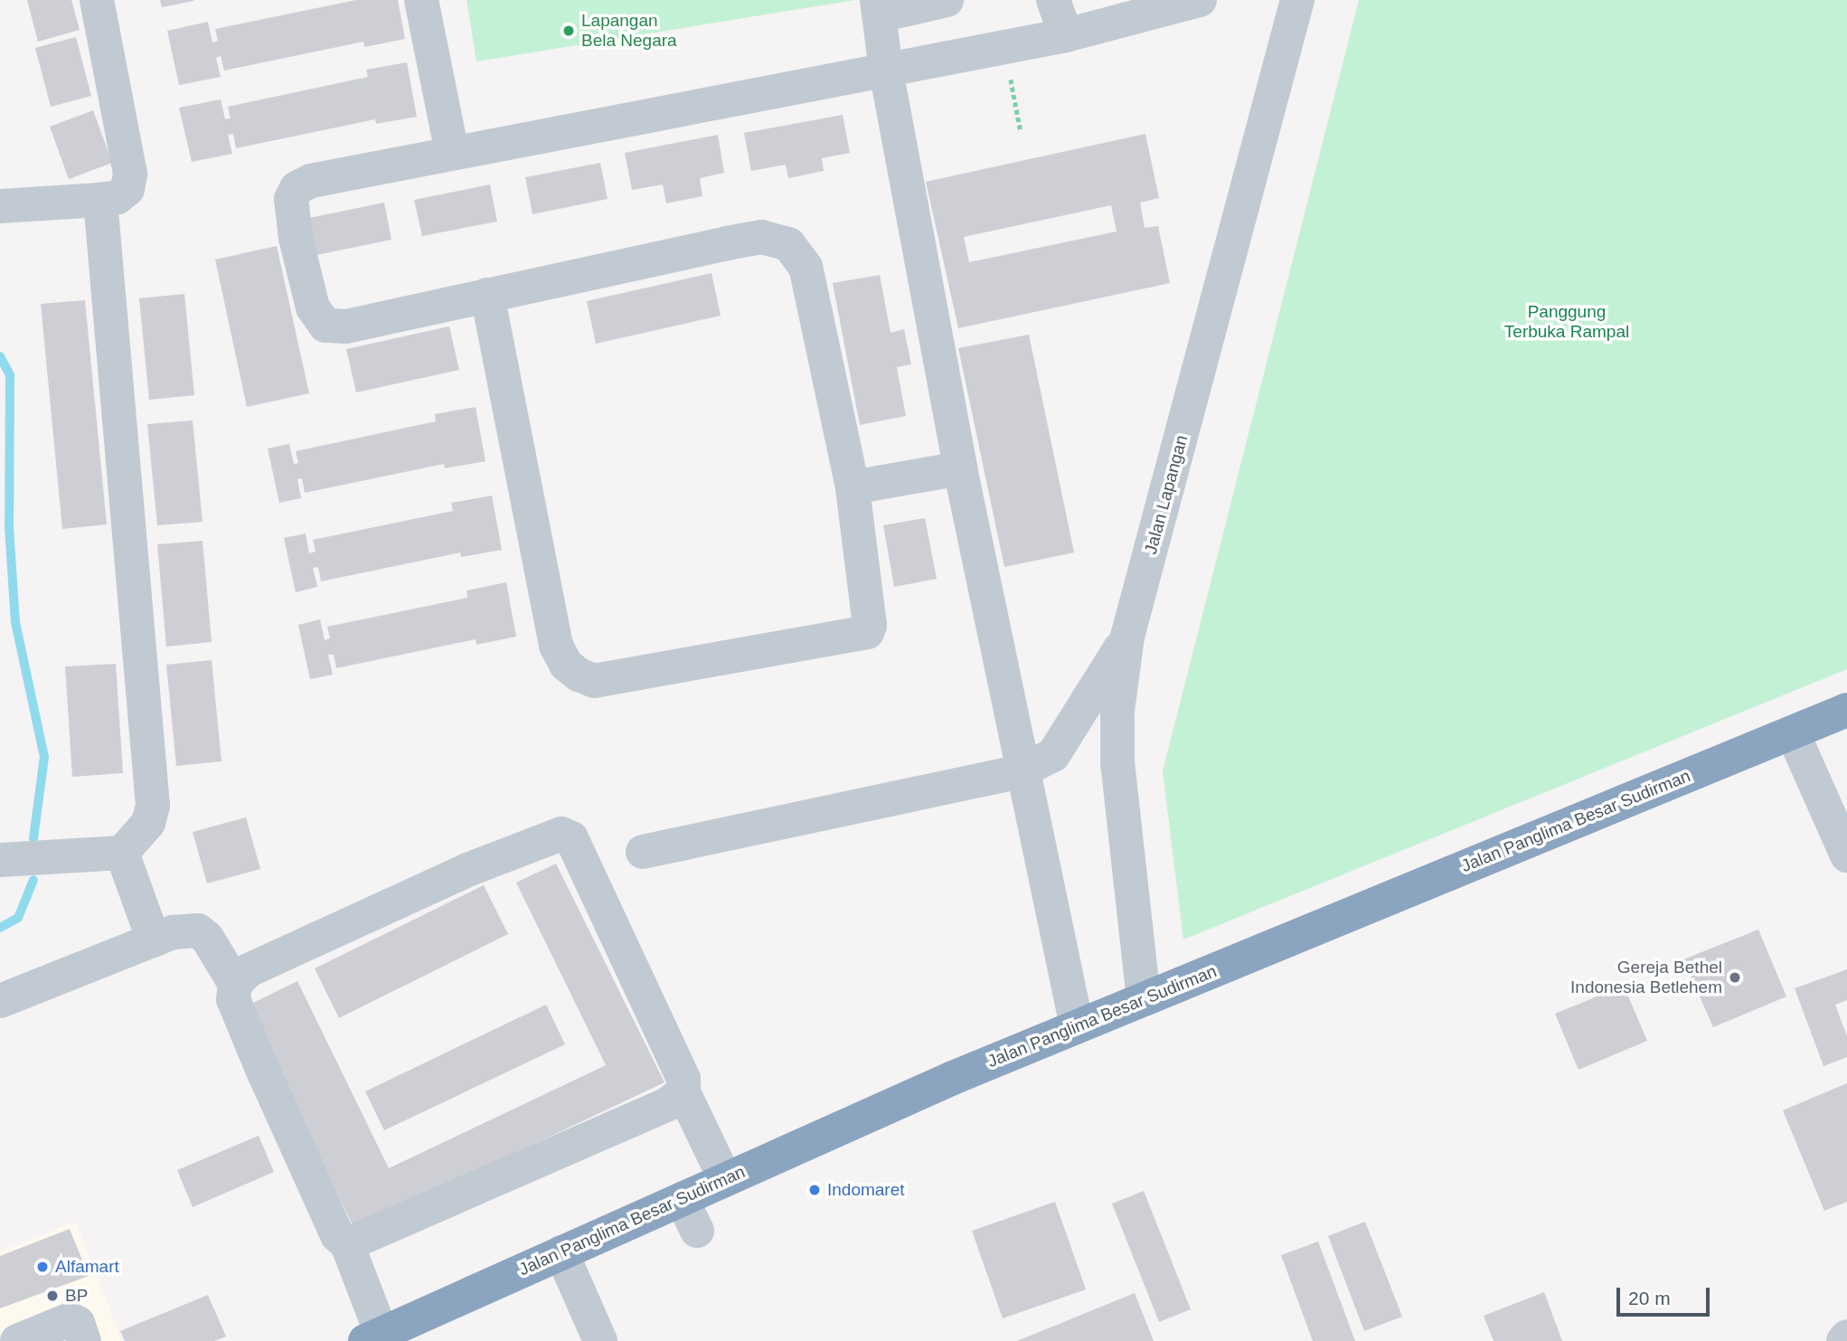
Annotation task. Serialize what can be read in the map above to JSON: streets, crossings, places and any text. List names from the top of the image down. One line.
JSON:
{"streets":{"highway":["Jalan Panglima Besar Sudirman"],"street":["Jalan Lapangan"]},"crossings":[["Jalan Lapangan","Jalan Panglima Besar Sudirman"]],"parks":["Panggung Terbuka Rampal"],"places":["Lapangan Bela Negara","Gereja Bethel Indonesia Betlehem","Indomaret","Alfamart","BP"],"scale_bar":"20 m"}
